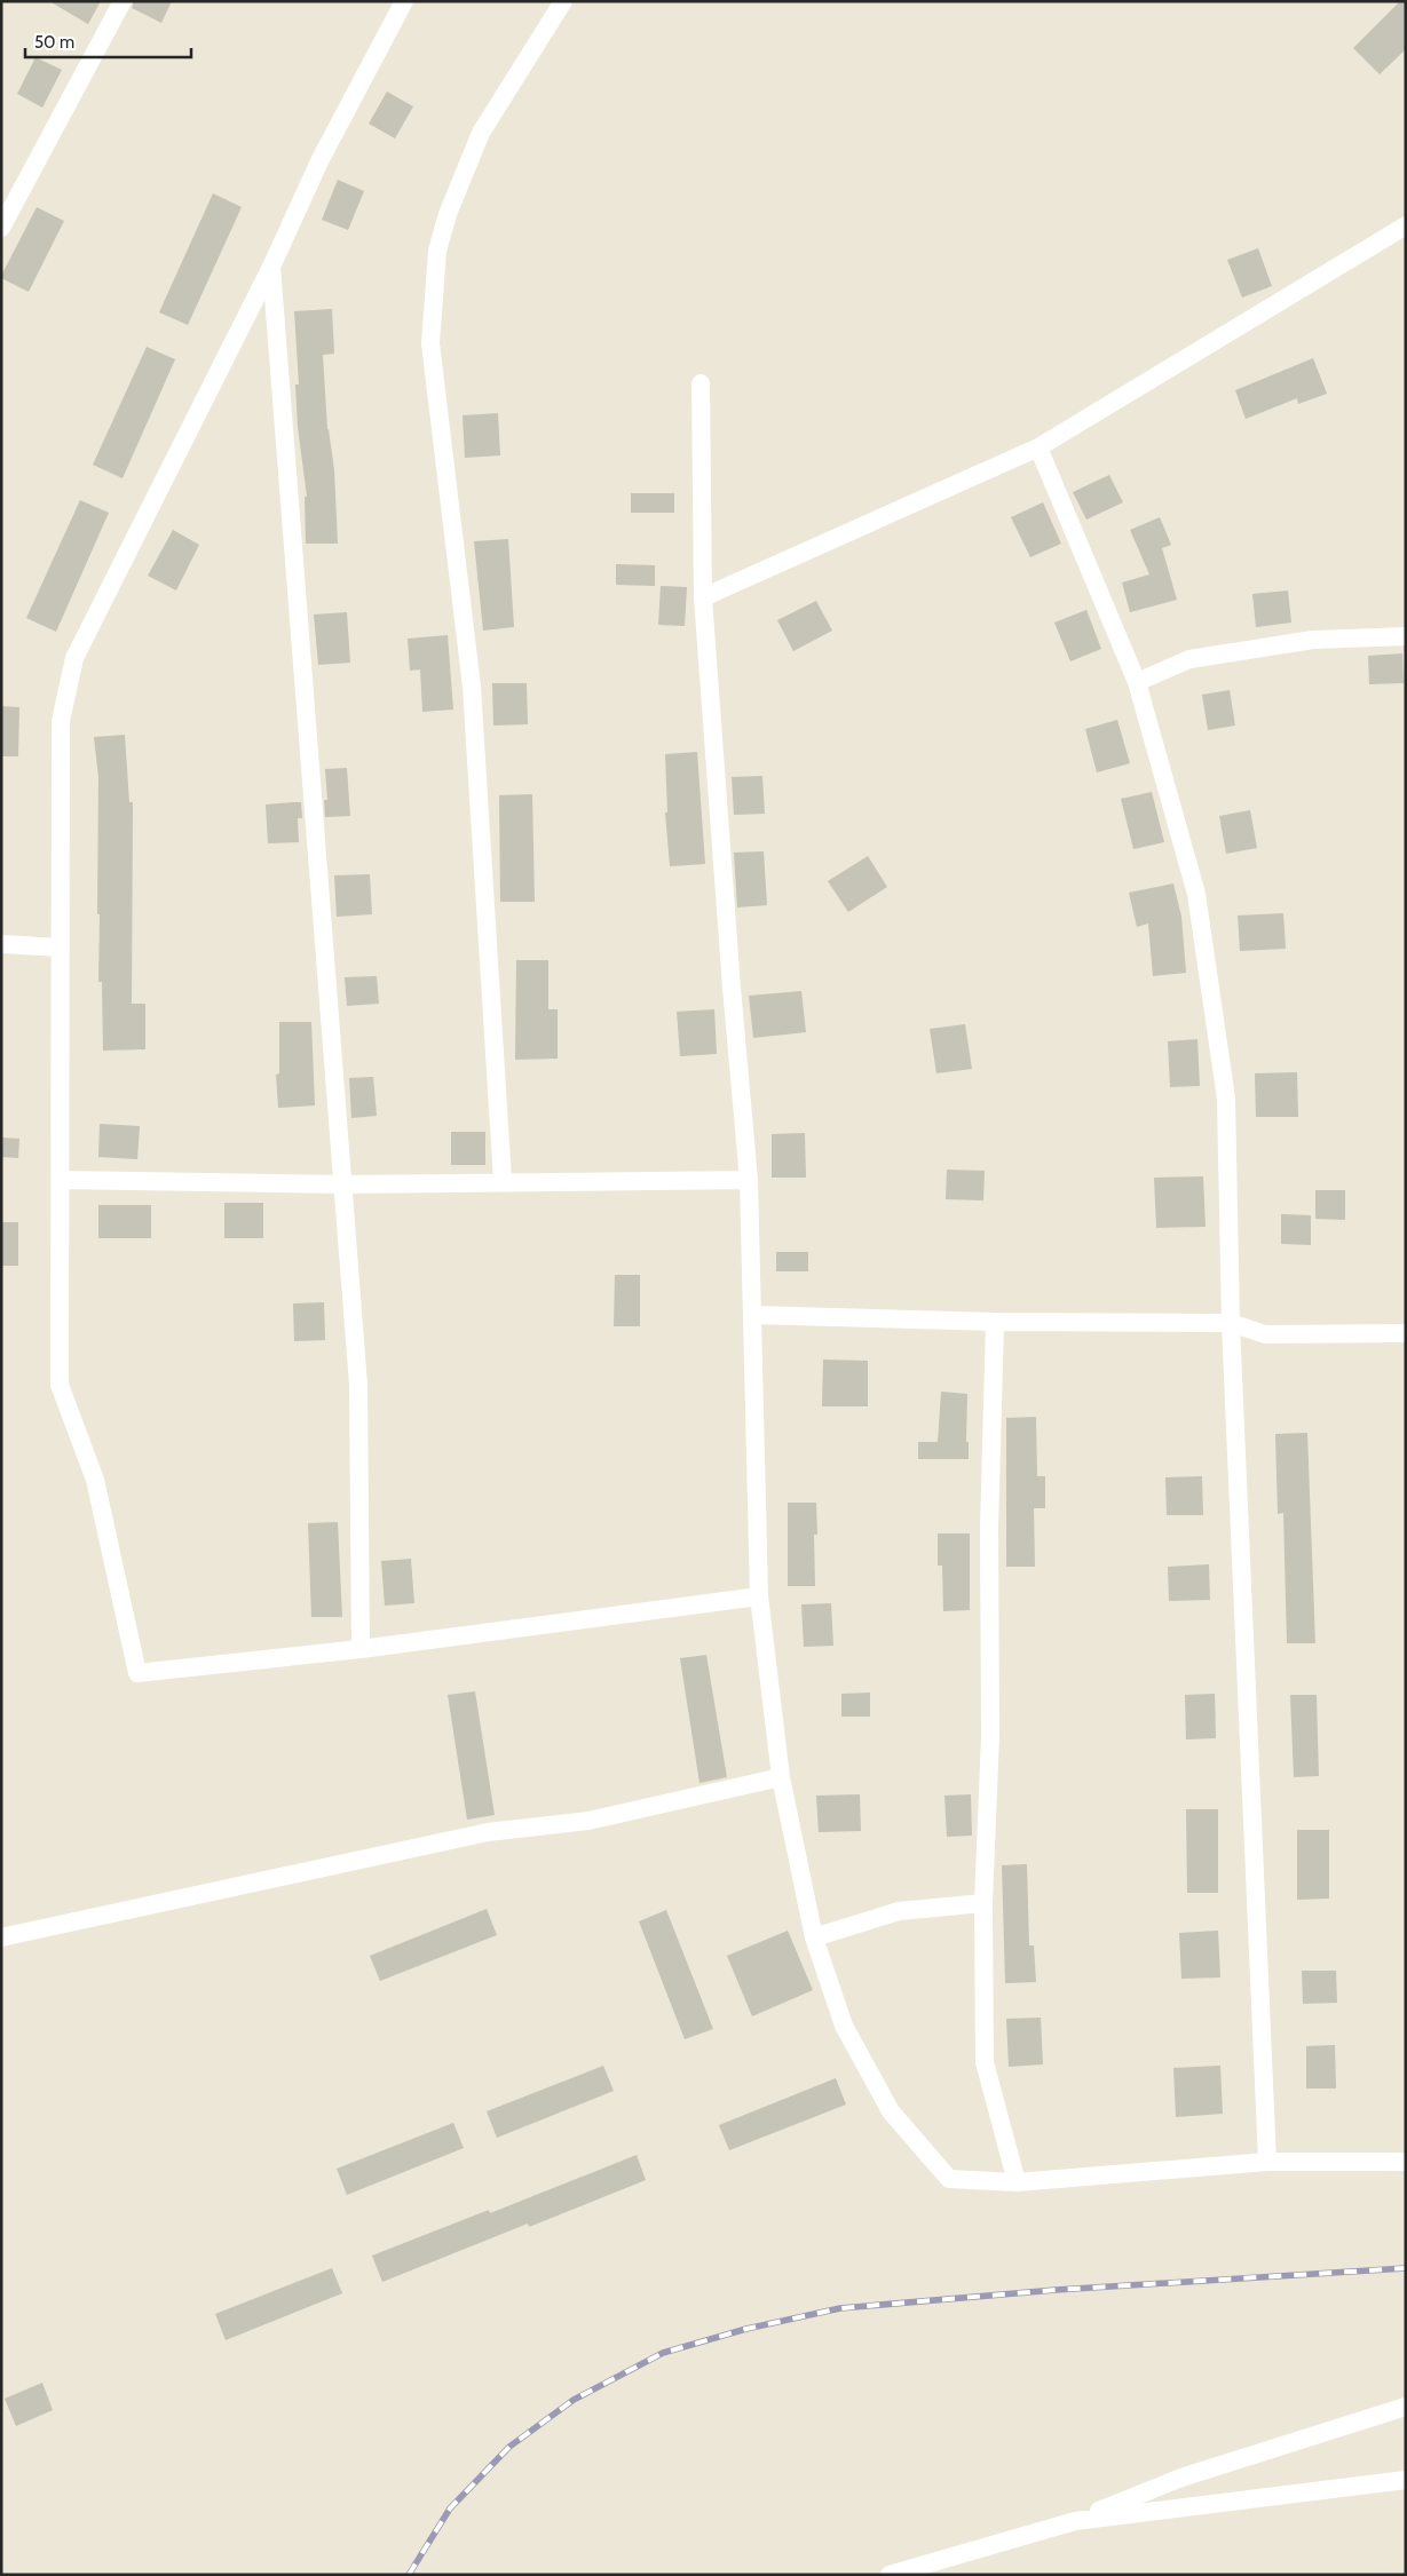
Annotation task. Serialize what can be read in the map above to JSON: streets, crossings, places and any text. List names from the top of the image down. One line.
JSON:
{"scale_bar":"50 m"}
